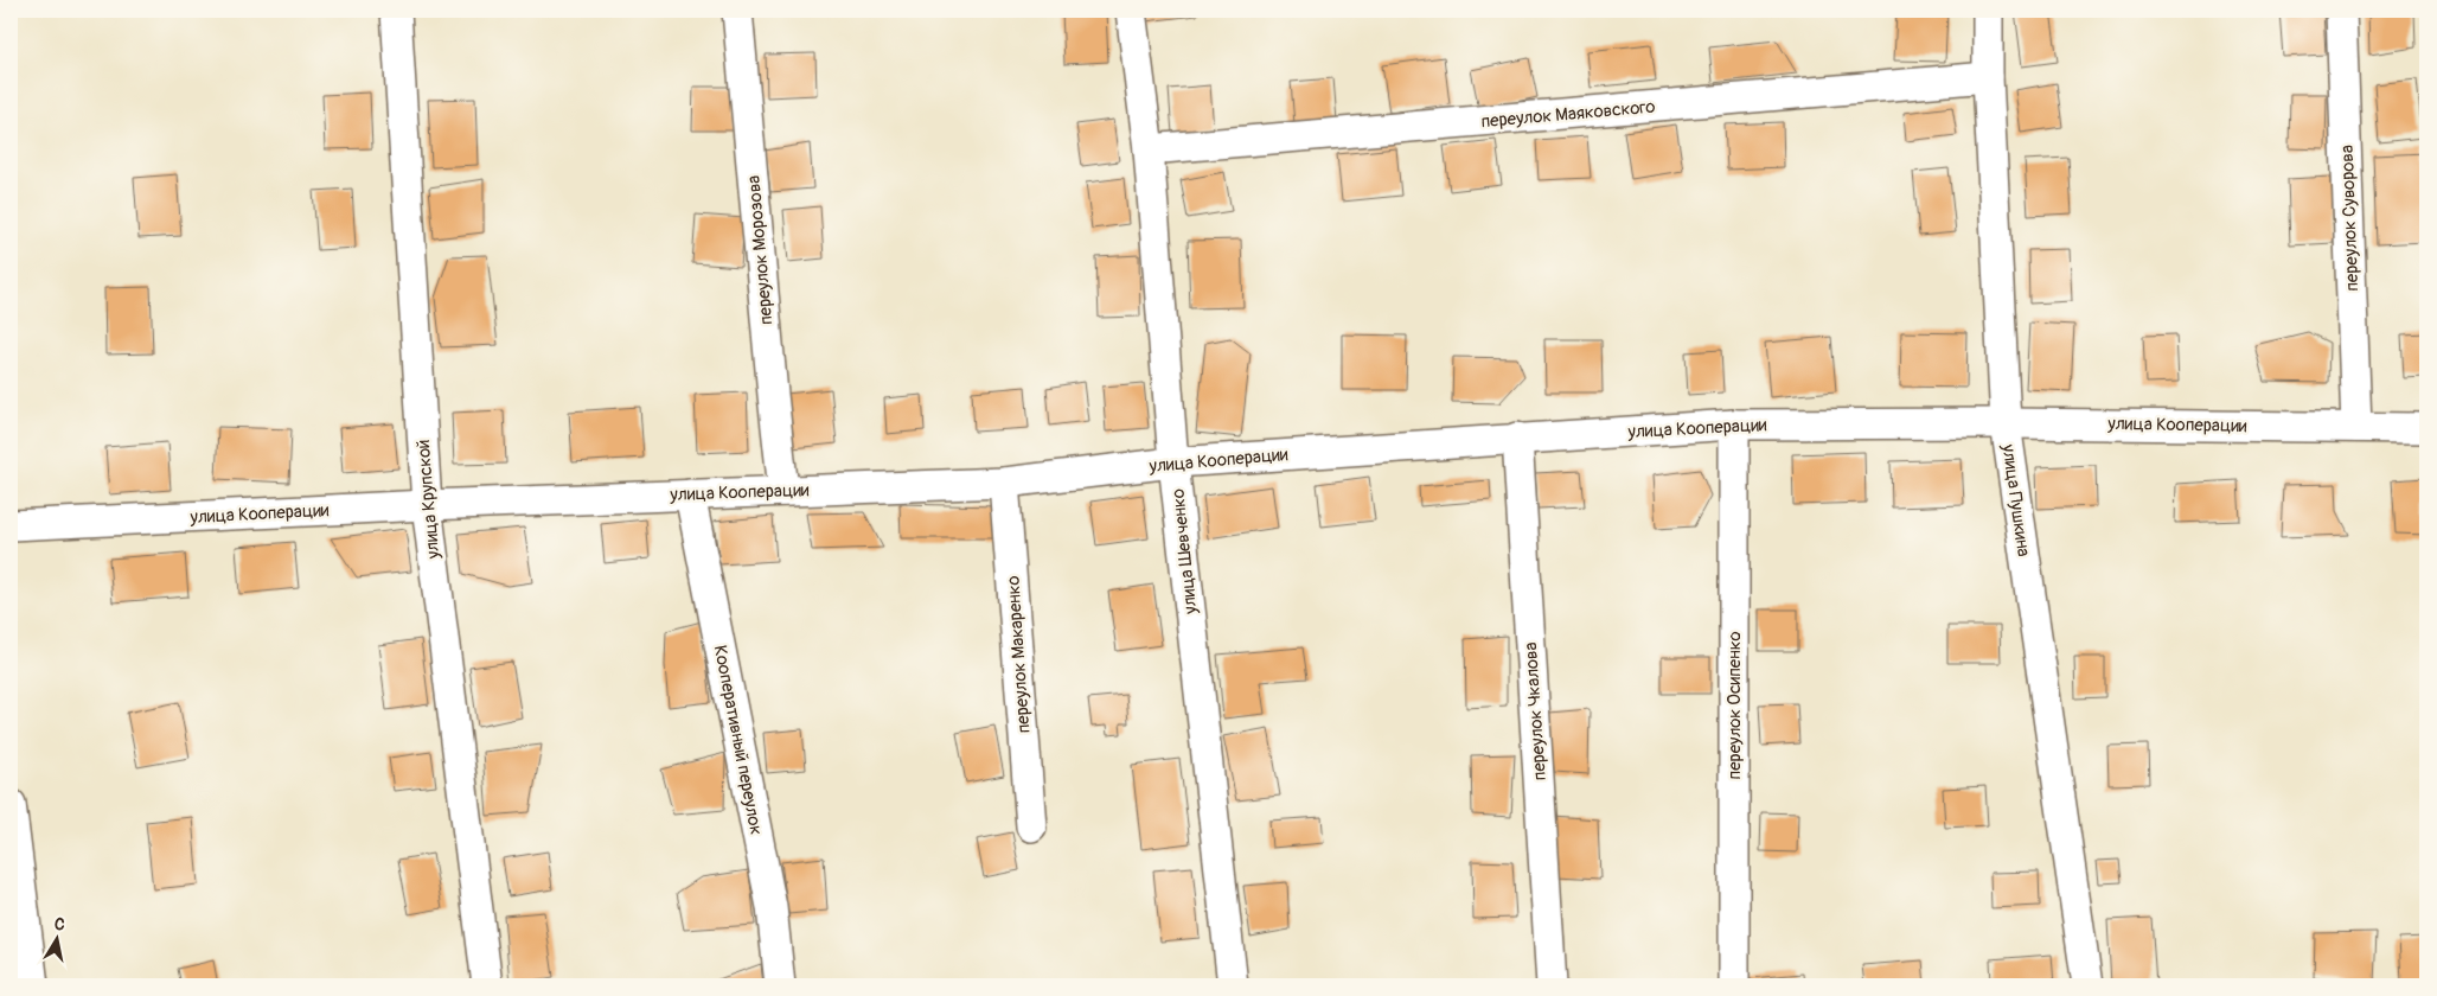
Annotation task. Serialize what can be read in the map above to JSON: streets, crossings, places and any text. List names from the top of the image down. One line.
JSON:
{"streets":{"street":["переулок Маяковского","переулок Суворова","переулок Морозова","улица Кооперации","улица Крупской","улица Пушкина","улица Шевченко","переулок Макаренко","переулок Осипенко","переулок Чкалова","Кооперативный переулок"]},"crossings":[["переулок Маяковского","улица Пушкина"],["переулок Маяковского","улица Шевченко"],["переулок Суворова","улица Кооперации"],["переулок Морозова","улица Кооперации"],["улица Кооперации","улица Крупской"],["улица Кооперации","улица Пушкина"],["улица Кооперации","улица Шевченко"],["улица Кооперации","переулок Макаренко"],["улица Кооперации","переулок Осипенко"],["улица Кооперации","переулок Чкалова"],["улица Кооперации","Кооперативный переулок"]],"north":"top"}
